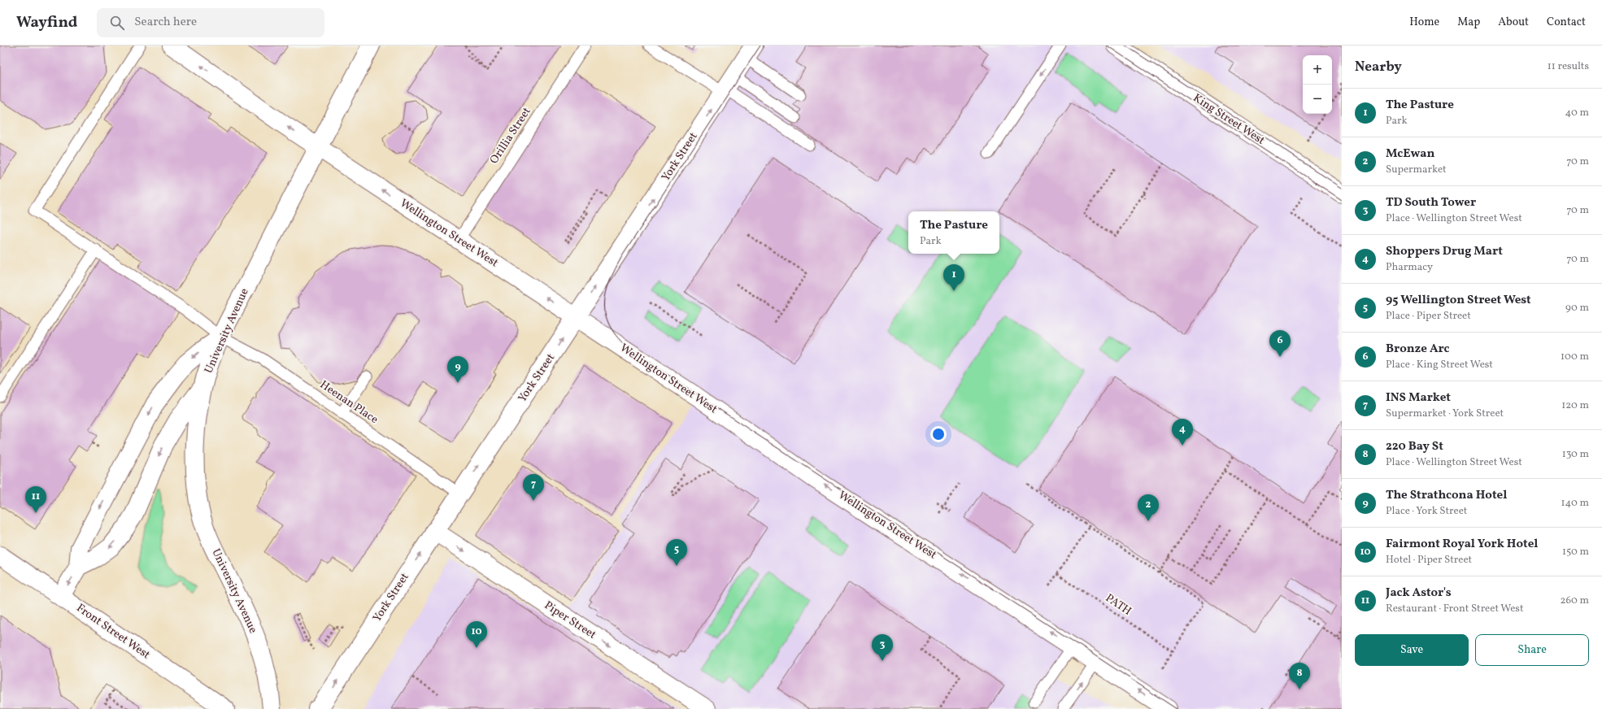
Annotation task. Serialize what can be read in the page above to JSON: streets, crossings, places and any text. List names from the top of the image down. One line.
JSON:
{"streets":{"main road":["King Street West","York Street","Wellington Street West","University Avenue","Piper Street","Front Street West"],"lane":["Orillia Street","Heenan Place"],"path":["PATH"]},"crossings":[["Orillia Street","Wellington Street West"],["York Street","Wellington Street West"],["York Street","Heenan Place"],["York Street","Piper Street"],["Wellington Street West","University Avenue"],["University Avenue","Heenan Place"]],"one_way":["York Street","Wellington Street West","Piper Street"],"page":{"header":"Wayfind","search":"Search here","nav":["Home","Map","About","Contact"],"heading":["Nearby","11 results"],"map_buttons":["+","−"],"list":[{"mark":"1","name":"The Pasture","note":"Park","value":"40 m"},{"mark":"2","name":"McEwan","note":"Supermarket","value":"70 m"},{"mark":"3","name":"TD South Tower","note":"Place · Wellington Street West","value":"70 m"},{"mark":"4","name":"Shoppers Drug Mart","note":"Pharmacy","value":"70 m"},{"mark":"5","name":"95 Wellington Street West","note":"Place · Piper Street","value":"90 m"},{"mark":"6","name":"Bronze Arc","note":"Place · King Street West","value":"100 m"},{"mark":"7","name":"INS Market","note":"Supermarket · York Street","value":"120 m"},{"mark":"8","name":"220 Bay St","note":"Place · Wellington Street West","value":"130 m"},{"mark":"9","name":"The Strathcona Hotel","note":"Place · York Street","value":"140 m"},{"mark":"10","name":"Fairmont Royal York Hotel","note":"Hotel · Piper Street","value":"150 m"},{"mark":"11","name":"Jack Astor's","note":"Restaurant · Front Street West","value":"260 m"}],"popup":["The Pasture","Park"],"pins":["1","6","9","4","7","11","2","5","10","3","8"],"buttons":["Save","Share"]}}
